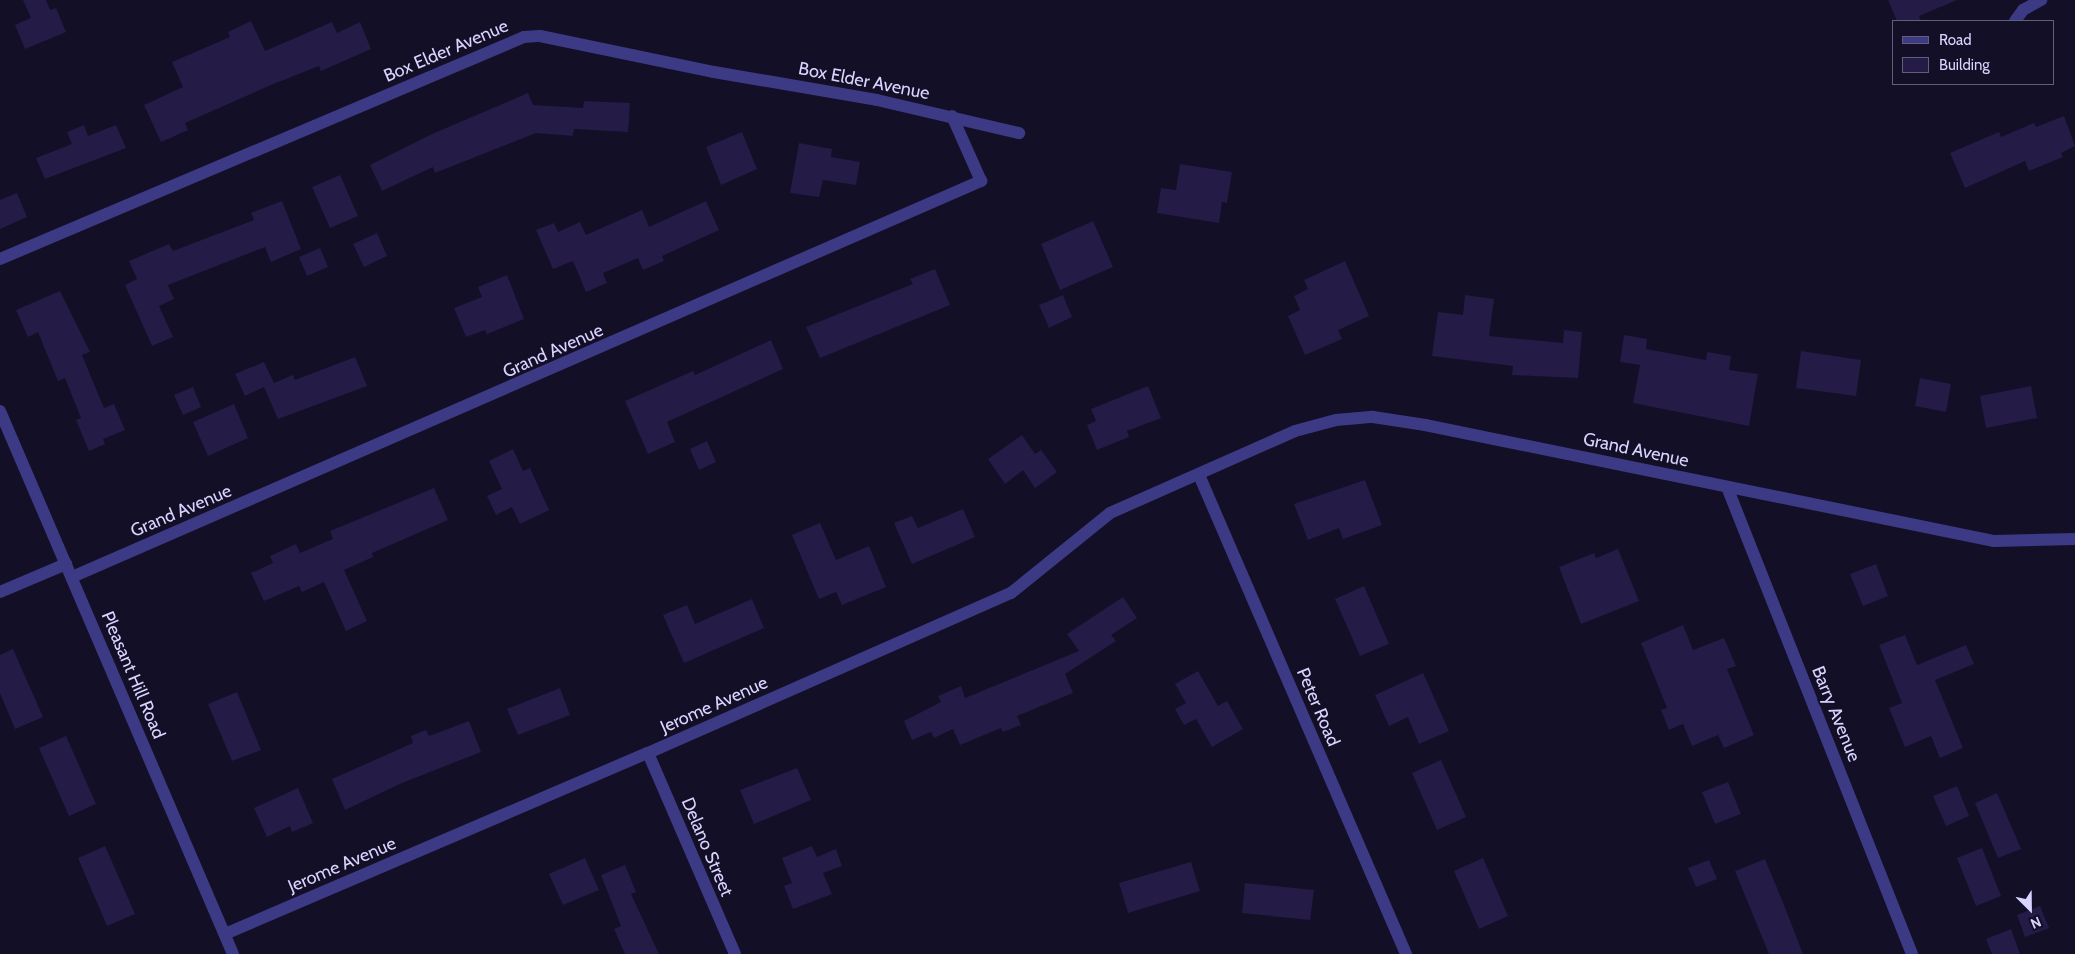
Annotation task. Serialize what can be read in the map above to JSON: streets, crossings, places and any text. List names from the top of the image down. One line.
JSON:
{"streets":{"street":["Box Elder Avenue","Grand Avenue","Pleasant Hill Road","Jerome Avenue","Peter Road","Barry Avenue","Delano Street"]},"crossings":[["Box Elder Avenue","Grand Avenue"],["Grand Avenue","Pleasant Hill Road"],["Grand Avenue","Jerome Avenue"],["Grand Avenue","Peter Road"],["Grand Avenue","Barry Avenue"],["Pleasant Hill Road","Jerome Avenue"],["Jerome Avenue","Peter Road"],["Jerome Avenue","Delano Street"]],"legend":["Road","Building"],"north":"bottom right"}
